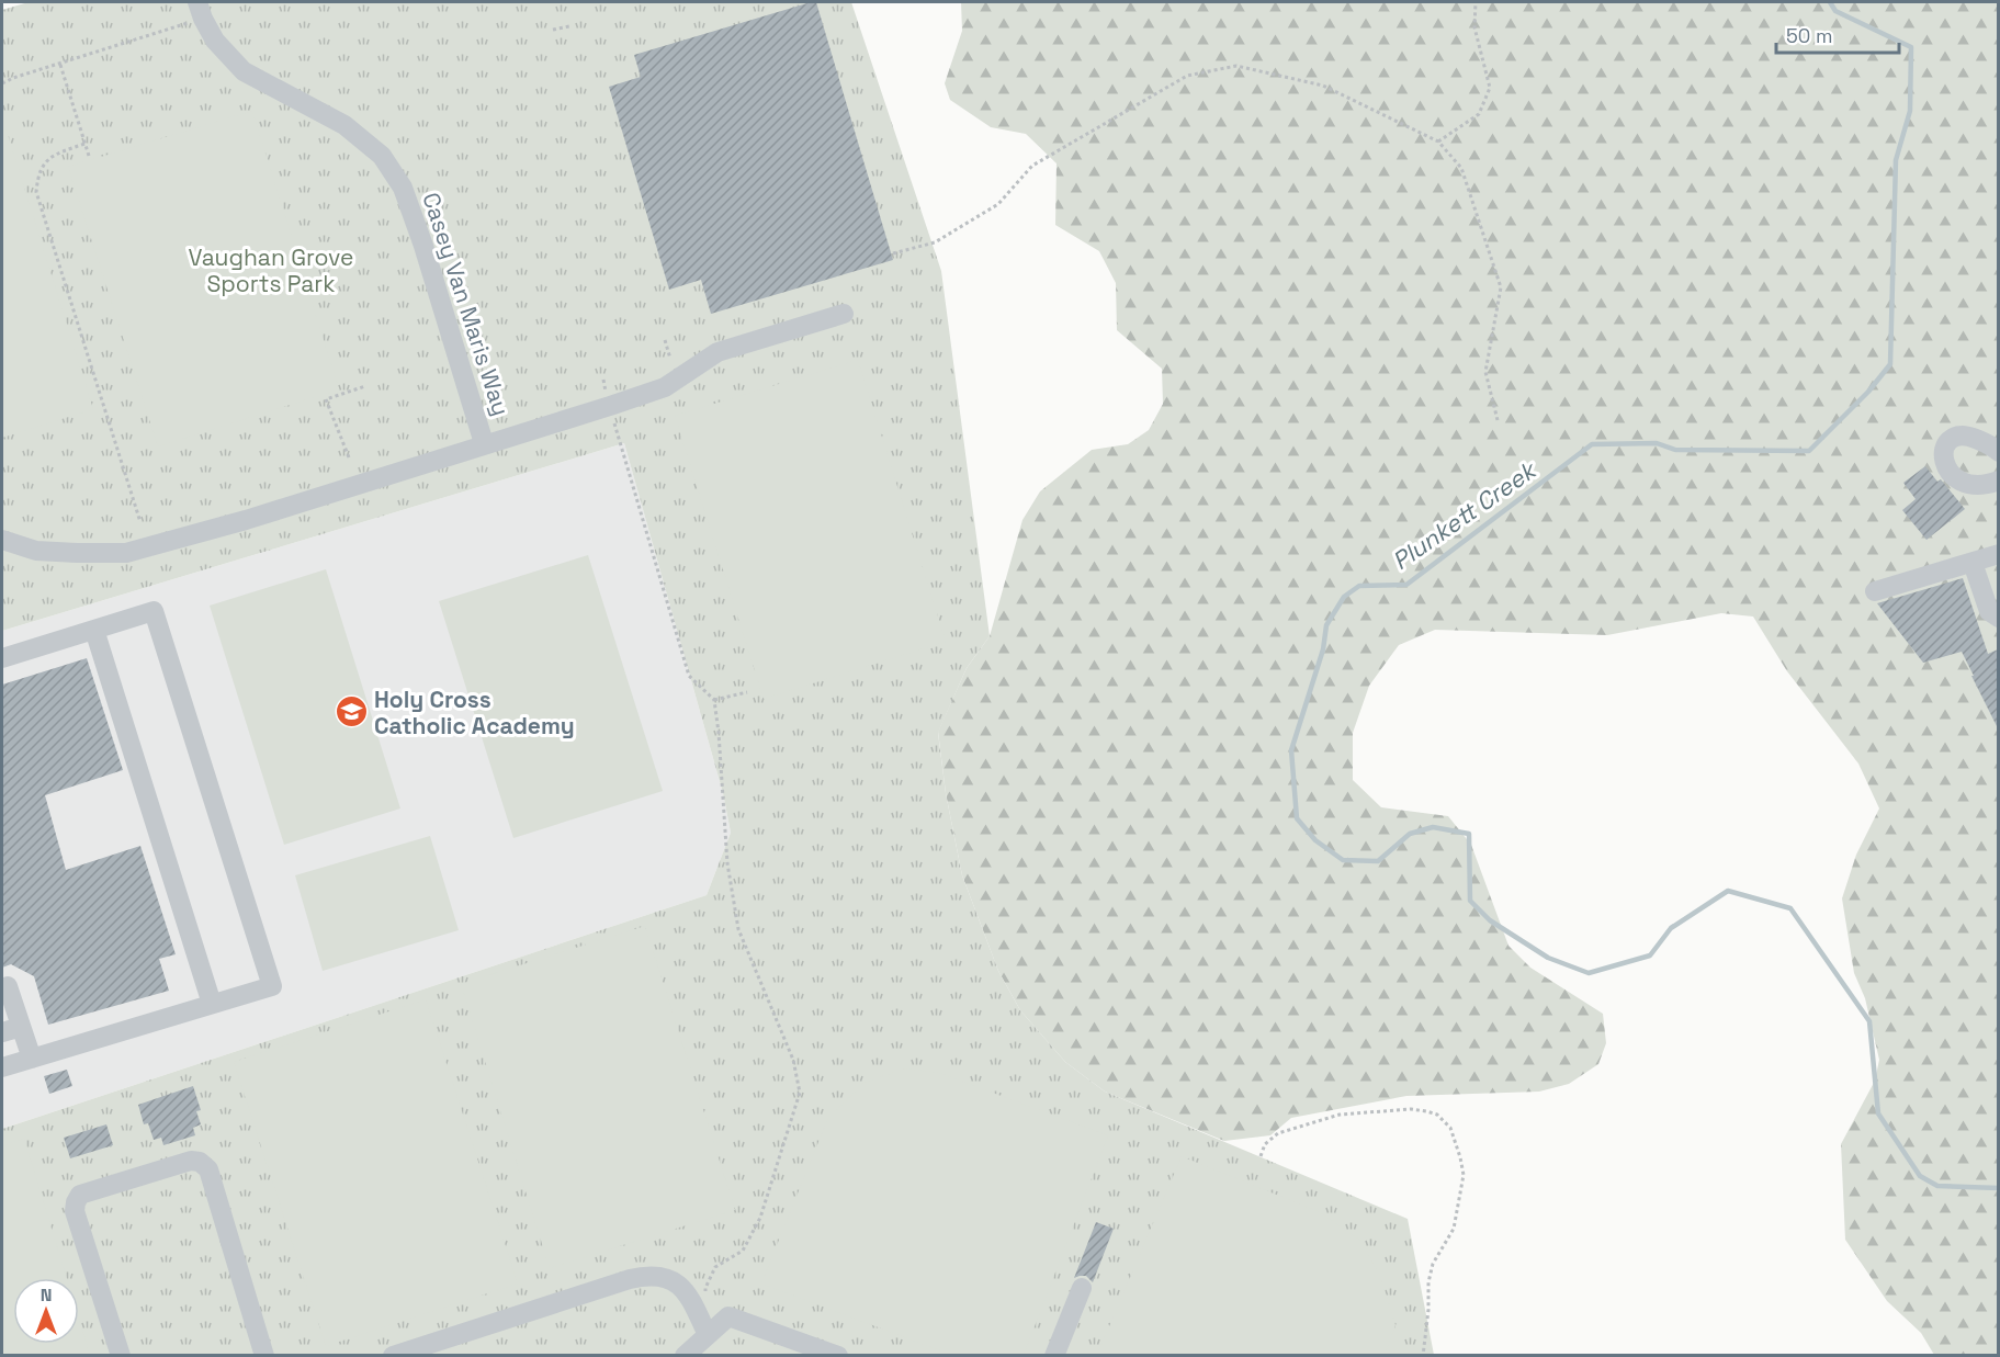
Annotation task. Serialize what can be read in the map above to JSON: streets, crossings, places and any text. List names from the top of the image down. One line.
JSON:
{"streets":{"street":["Casey Van Maris Way"]},"water":["Plunkett Creek"],"parks":["Vaughan Grove Sports Park"],"places":{"school or university":["Holy Cross Catholic Academy"]},"scale_bar":"50 m","north":"top"}
